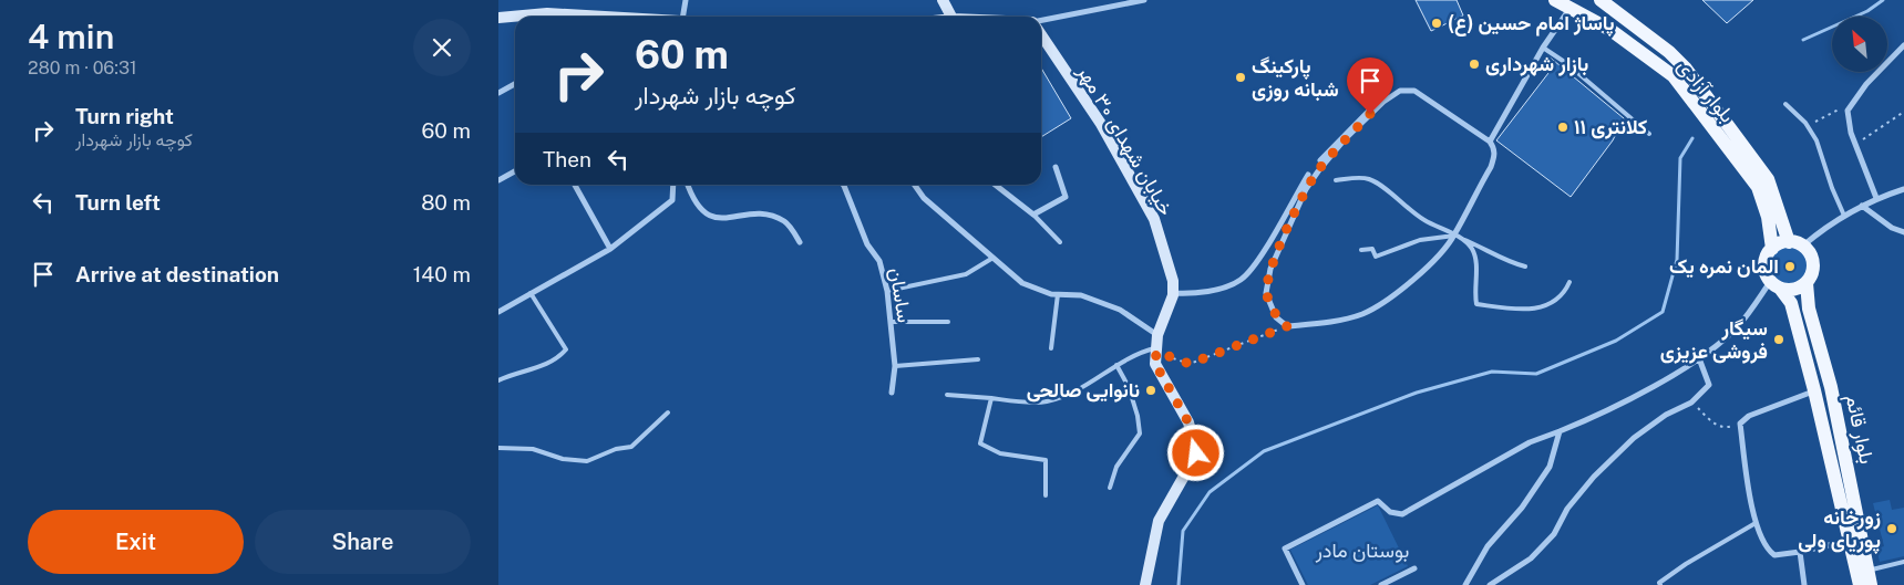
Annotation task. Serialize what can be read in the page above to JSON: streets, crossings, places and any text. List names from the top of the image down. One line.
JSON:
{"streets":{"main road":["بلوار آزادی","خیابان شهدای ۳۰ مهر","بلوار قائم"],"street":["ساسان"]},"crossings":[["بلوار آزادی","بلوار قائم"]],"parks":["بوستان مادر"],"places":["پاساژ امام حسین (ع)","بازار شهرداری","پارکینگ شبانه روزی","کلانتری ۱۱","المان نمره یک","سیگار فروشی عزیزی","نانوایی صالحی","زورخانه پوریای ولی"],"north":"top left","page":{"heading":["4 min","280 m · 06:31"],"turn":["60 m","کوچه بازار شهردار"],"list":[{"name":"Turn right","note":"کوچه بازار شهردار","value":"60 m"},{"name":"Turn left","value":"80 m"},{"name":"Arrive at destination","value":"140 m"}],"then":"Then","buttons":["Exit","Share"]}}
